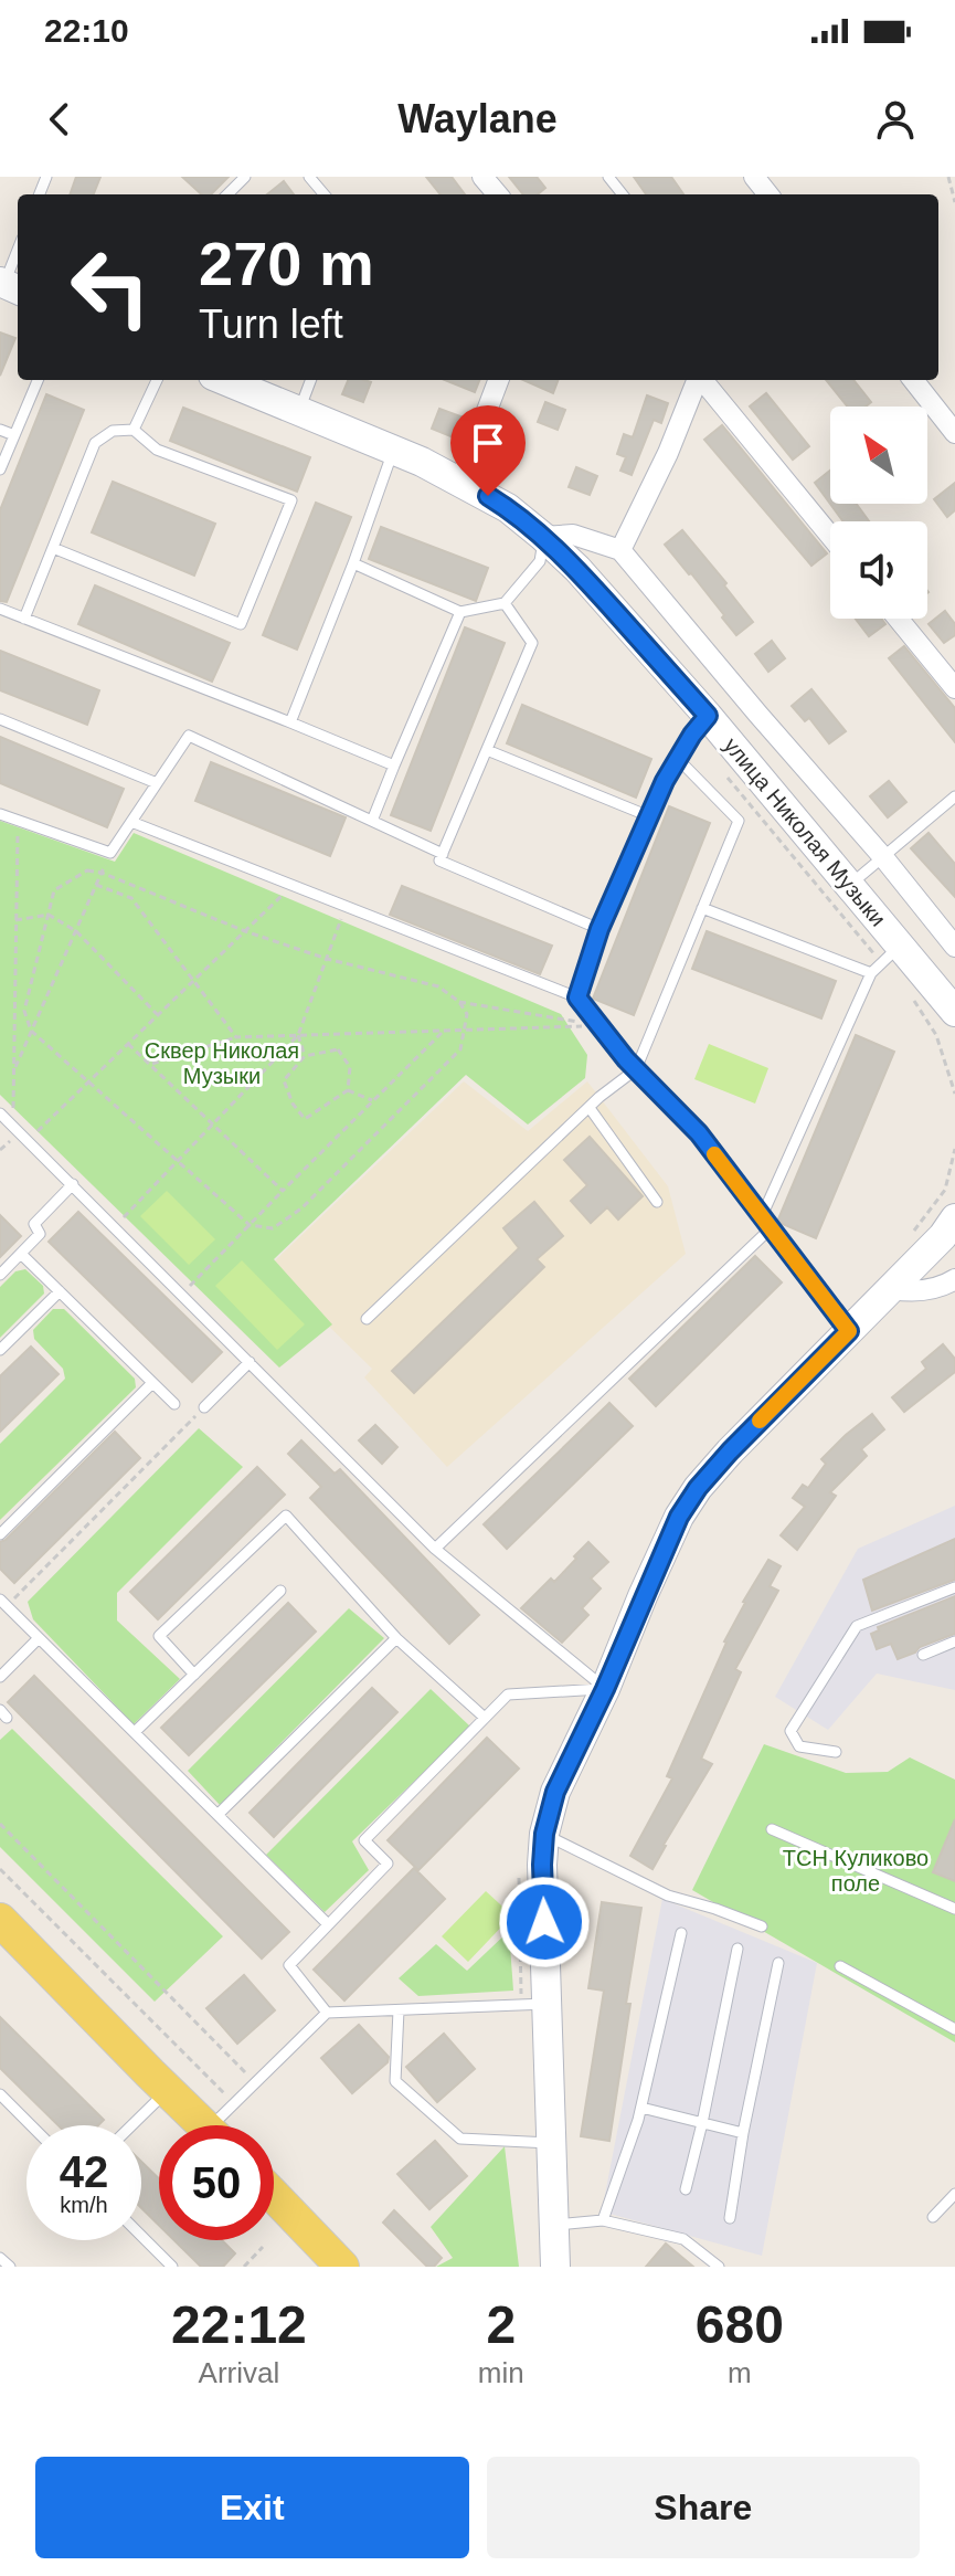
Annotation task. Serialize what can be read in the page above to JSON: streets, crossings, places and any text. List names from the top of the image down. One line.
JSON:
{"streets":{"main road":["улица Николая Музыки"]},"parks":["Сквер Николая Музыки","ТСН Куликово поле"],"north":"top left","page":{"status":"22:10","header":"Waylane","turn":["270 m","Turn left"],"speed":"42 km/h","limit":"50","eta":["22:12","Arrival","2","min","680","m"],"buttons":["Exit","Share"]}}
